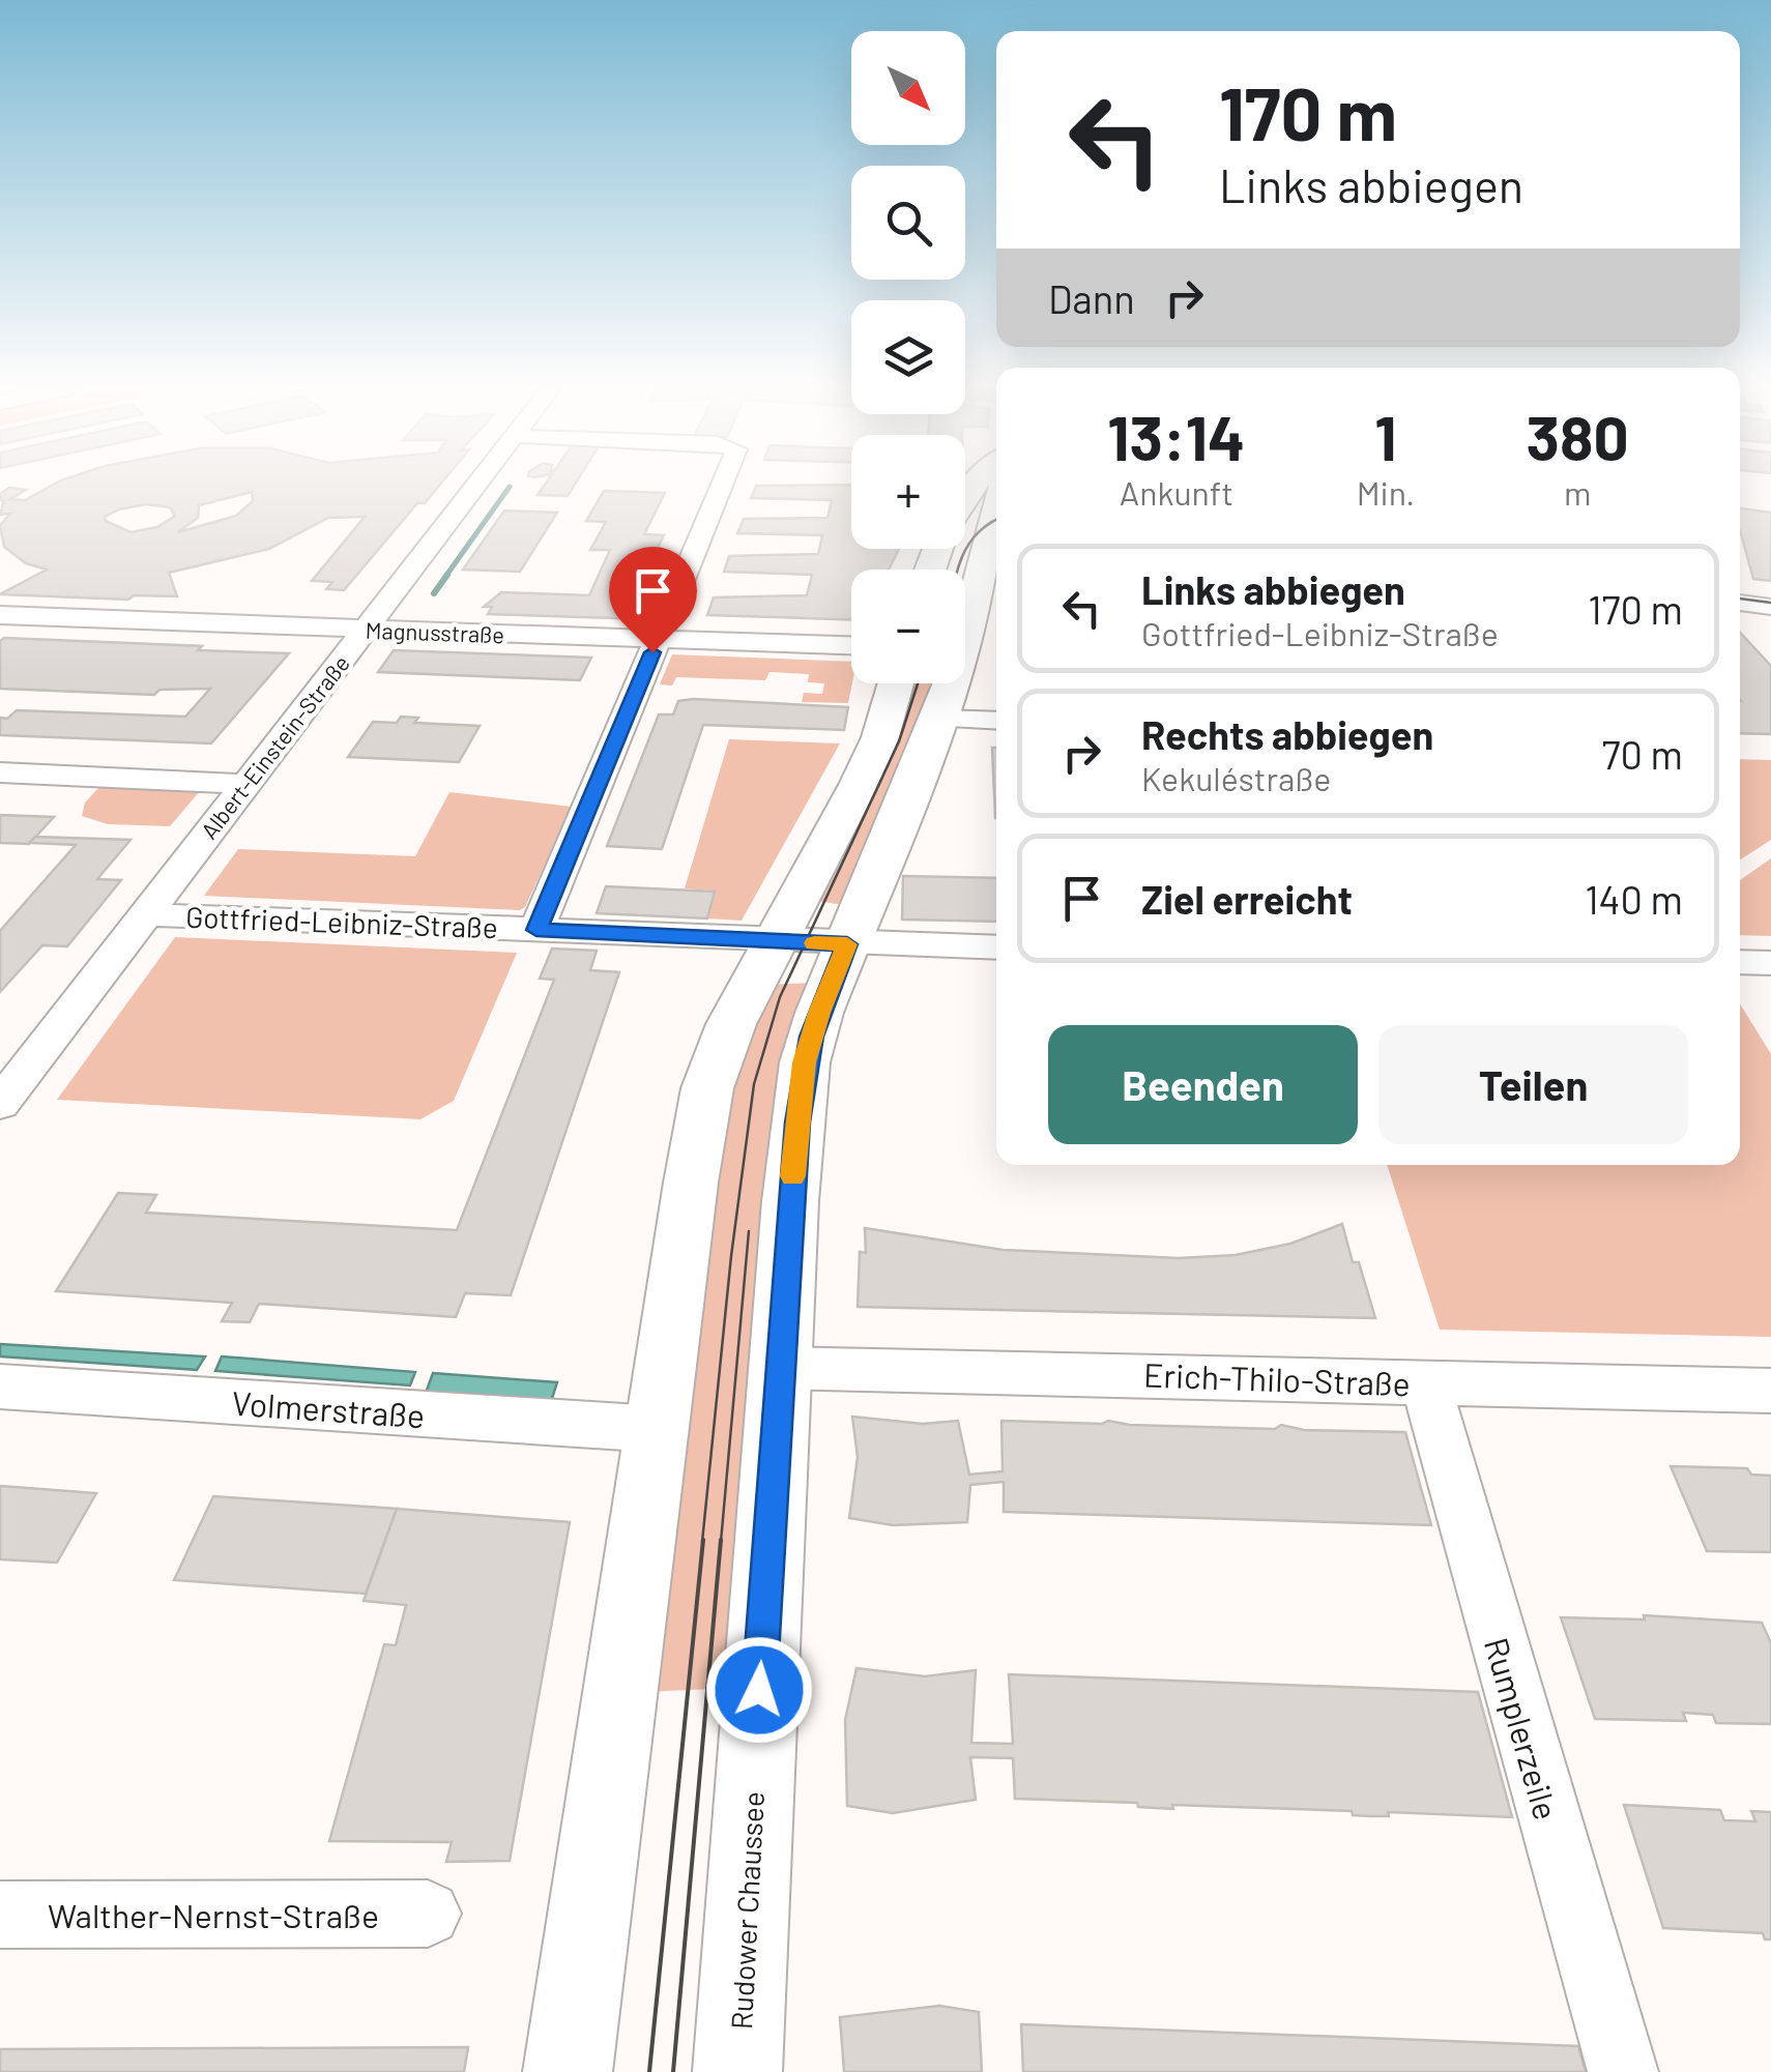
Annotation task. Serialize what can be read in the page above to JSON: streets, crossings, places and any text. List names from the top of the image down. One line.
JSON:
{"streets":{"main road":["Rudower Chaussee"],"street":["Magnusstraße","Albert-Einstein-Straße","Gottfried-Leibniz-Straße","Erich-Thilo-Straße","Volmerstraße","Rumplerzeile","Walther-Nernst-Straße"]},"crossings":[["Magnusstraße","Albert-Einstein-Straße"],["Albert-Einstein-Straße","Gottfried-Leibniz-Straße"],["Gottfried-Leibniz-Straße","Rudower Chaussee"],["Erich-Thilo-Straße","Rumplerzeile"],["Erich-Thilo-Straße","Rudower Chaussee"]],"north":"bottom right","page":{"map_buttons":["+","−"],"turn":["170 m","Links abbiegen"],"then":"Dann","eta":["13:14","Ankunft","1","Min.","380","m"],"list":[{"name":"Links abbiegen","note":"Gottfried-Leibniz-Straße","value":"170 m"},{"name":"Rechts abbiegen","note":"Kekuléstraße","value":"70 m"},{"name":"Ziel erreicht","value":"140 m"}],"buttons":["Beenden","Teilen"]}}
